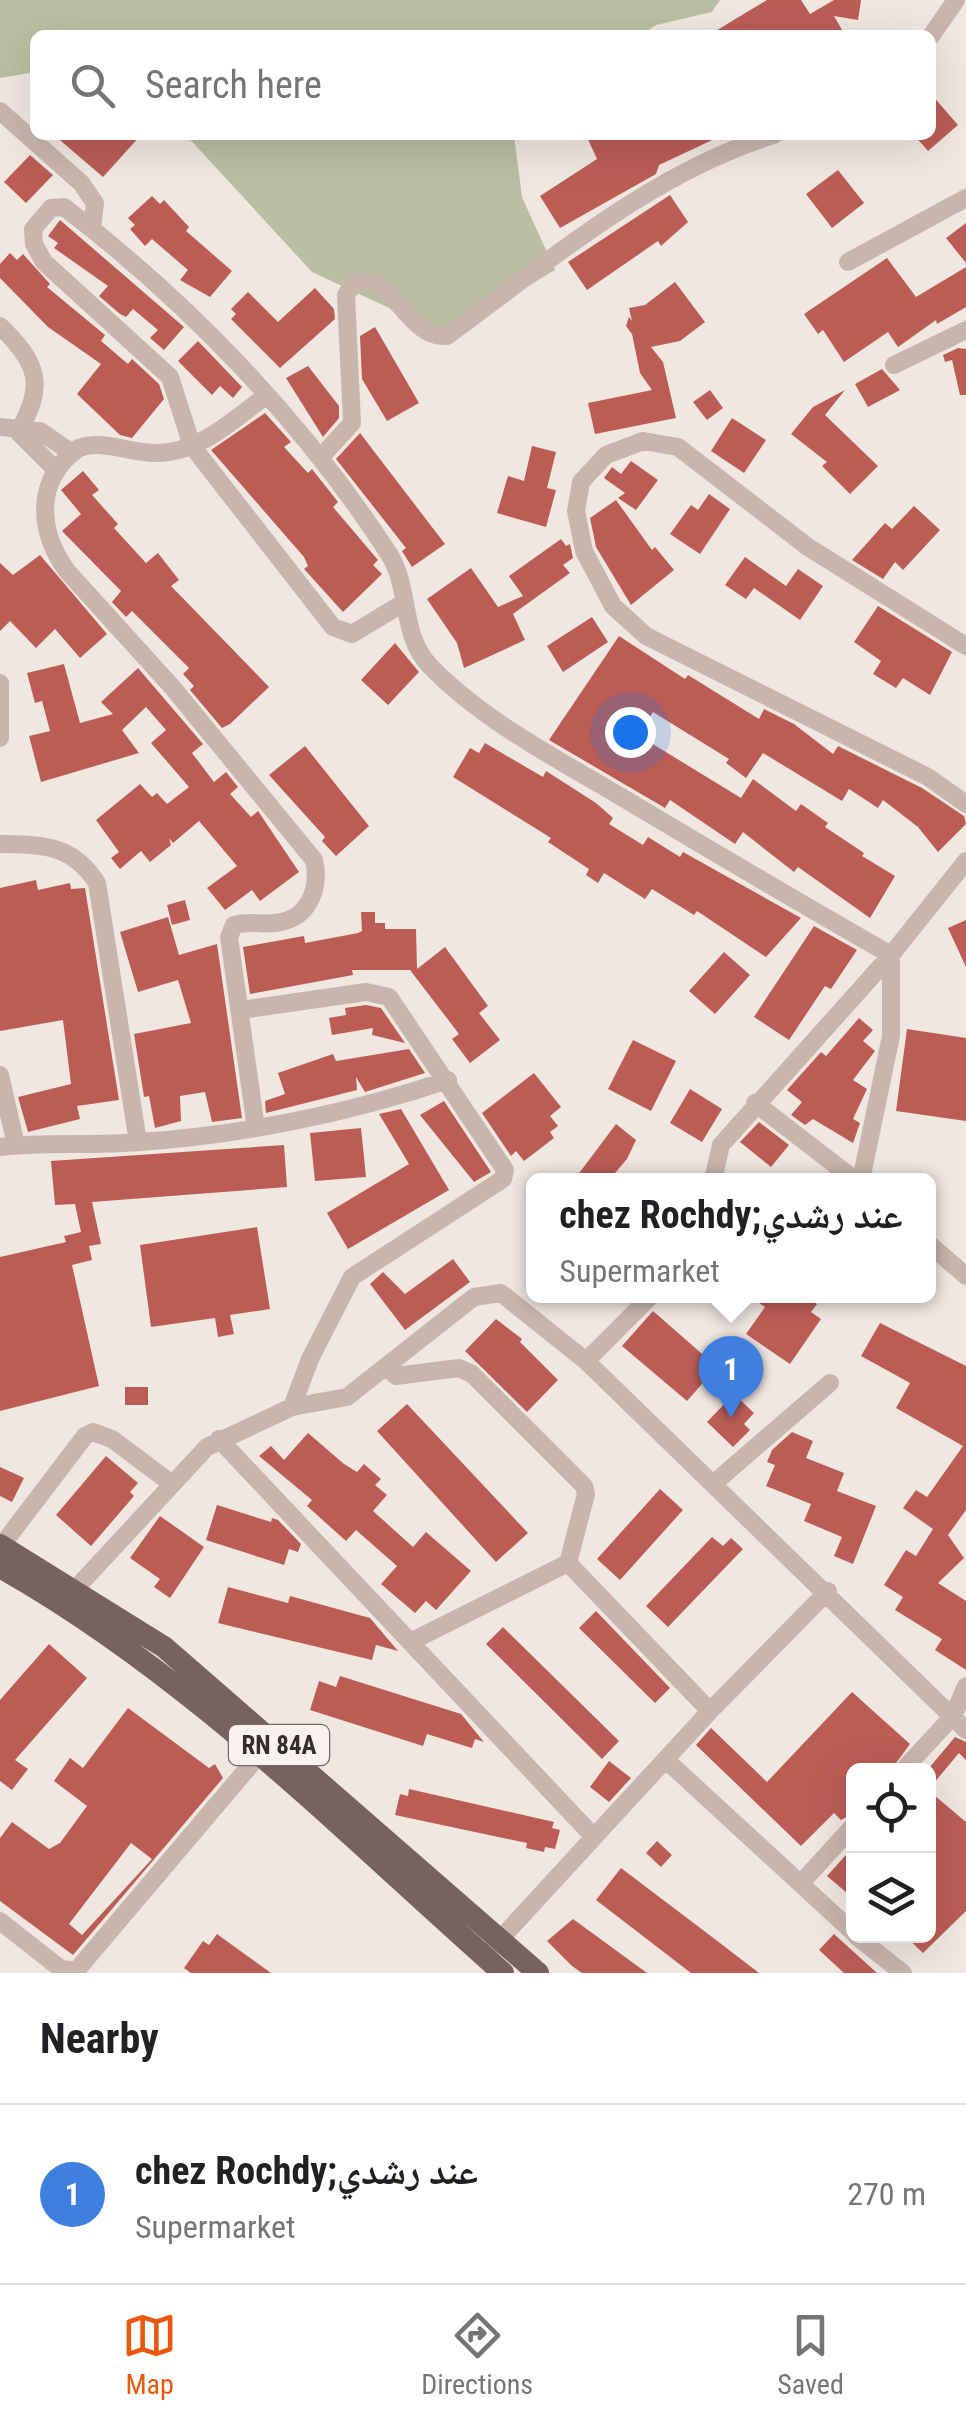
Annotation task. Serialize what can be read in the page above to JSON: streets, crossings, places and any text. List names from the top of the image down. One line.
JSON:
{"streets":{"main road":["RN 84A"]},"page":{"search":"Search here","popup":["chez Rochdy;عند رشدي","Supermarket"],"pins":"1","heading":"Nearby","list":[{"mark":"1","name":"chez Rochdy;عند رشدي","note":"Supermarket","value":"270 m"}],"nav":["Map","Directions","Saved"]}}
